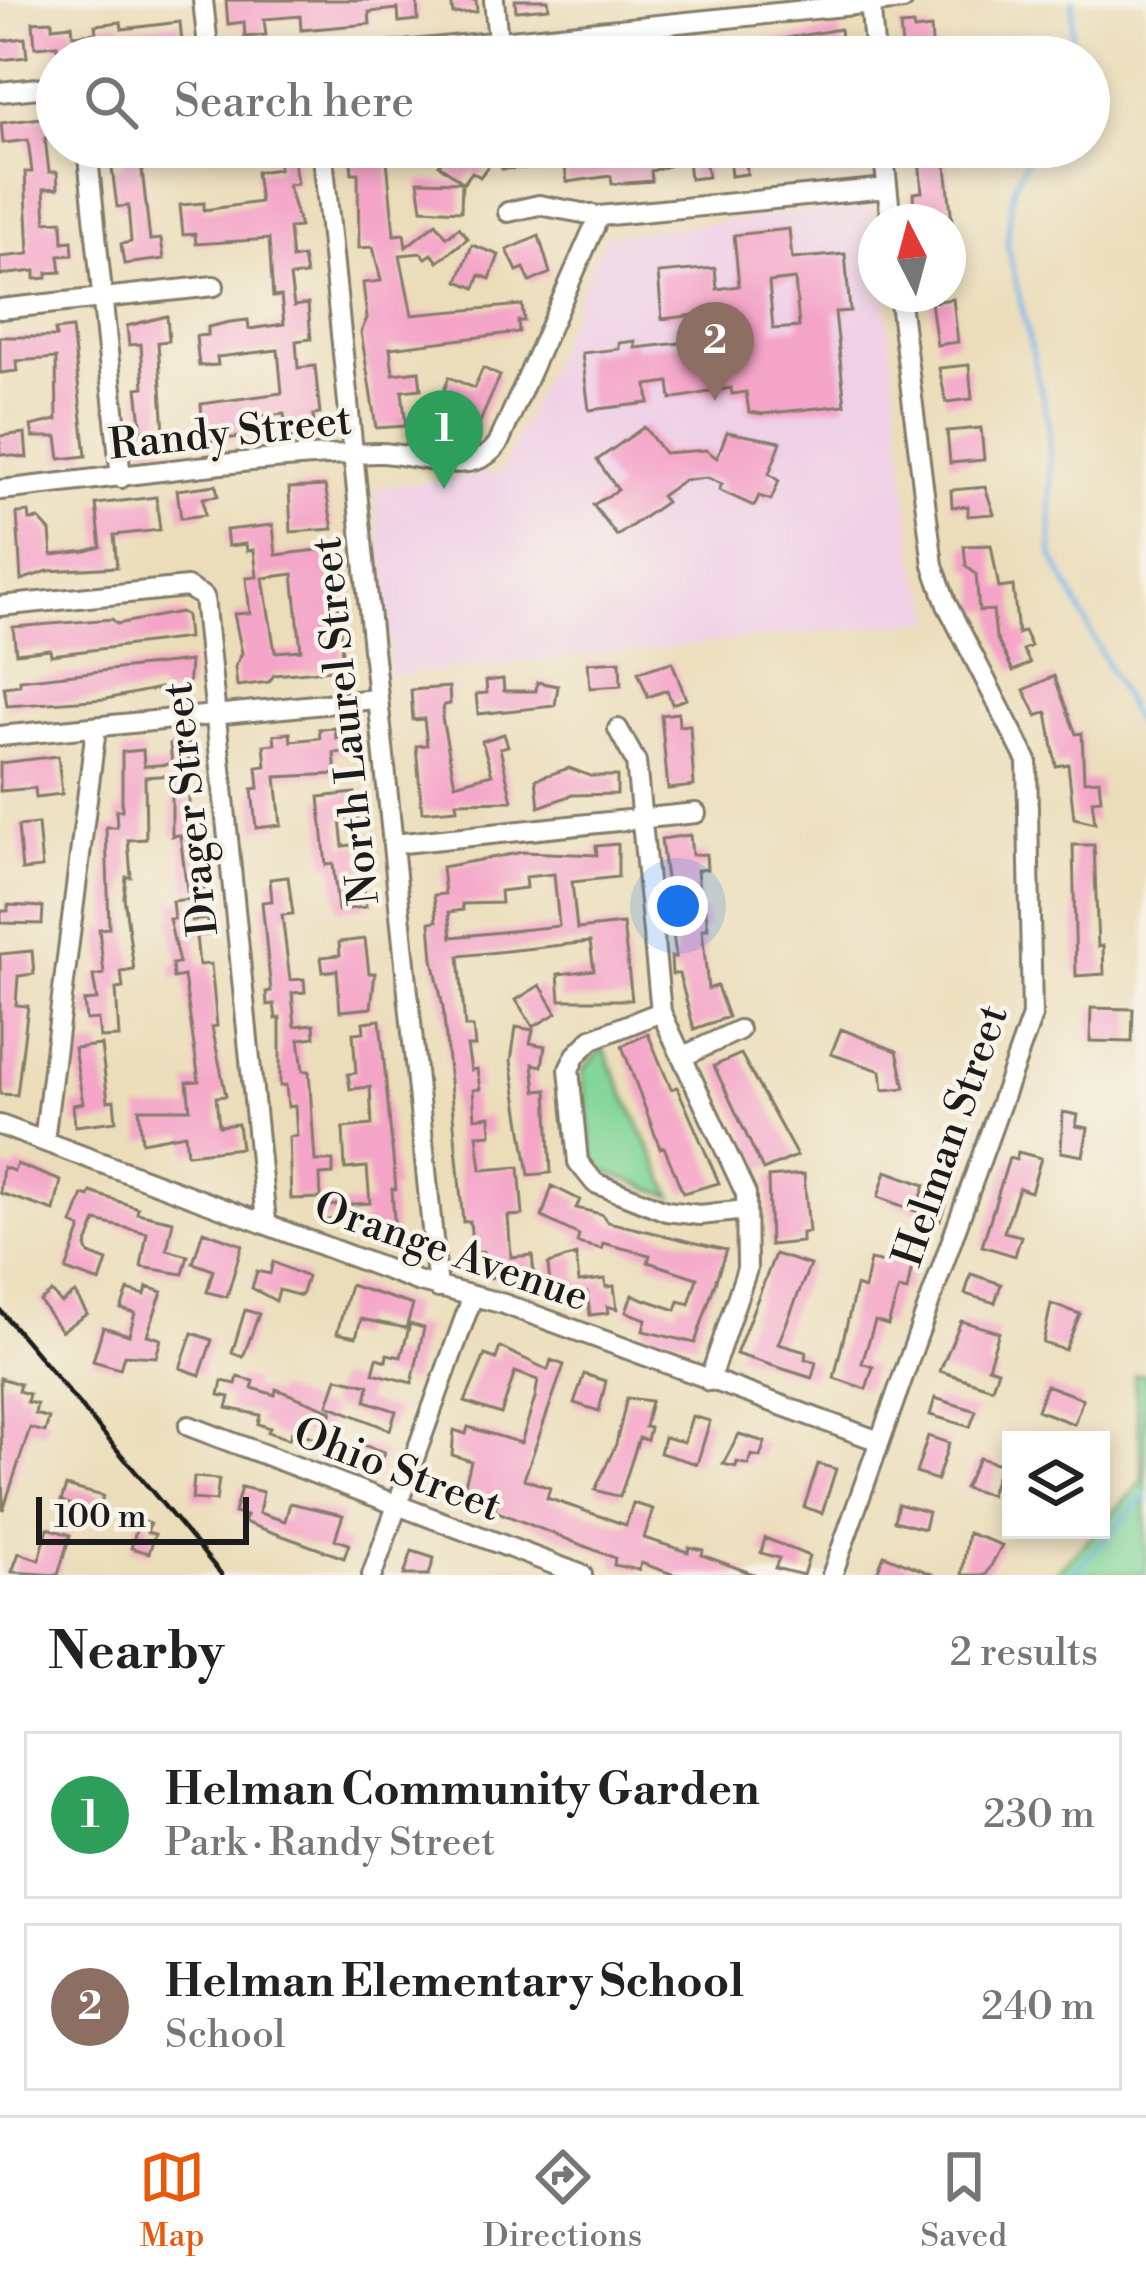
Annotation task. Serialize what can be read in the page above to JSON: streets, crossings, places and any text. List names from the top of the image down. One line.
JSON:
{"streets":{"street":["Randy Street","North Laurel Street","Drager Street","Helman Street","Orange Avenue","Ohio Street"]},"crossings":[["Randy Street","North Laurel Street"],["North Laurel Street","Orange Avenue"],["Drager Street","Orange Avenue"],["Helman Street","Orange Avenue"]],"scale_bar":"100 m","north":"top","page":{"search":"Search here","pins":["2","1"],"scale":"100 m","heading":["Nearby","2 results"],"list":[{"mark":"1","name":"Helman Community Garden","note":"Park · Randy Street","value":"230 m"},{"mark":"2","name":"Helman Elementary School","note":"School","value":"240 m"}],"nav":["Map","Directions","Saved"]}}
